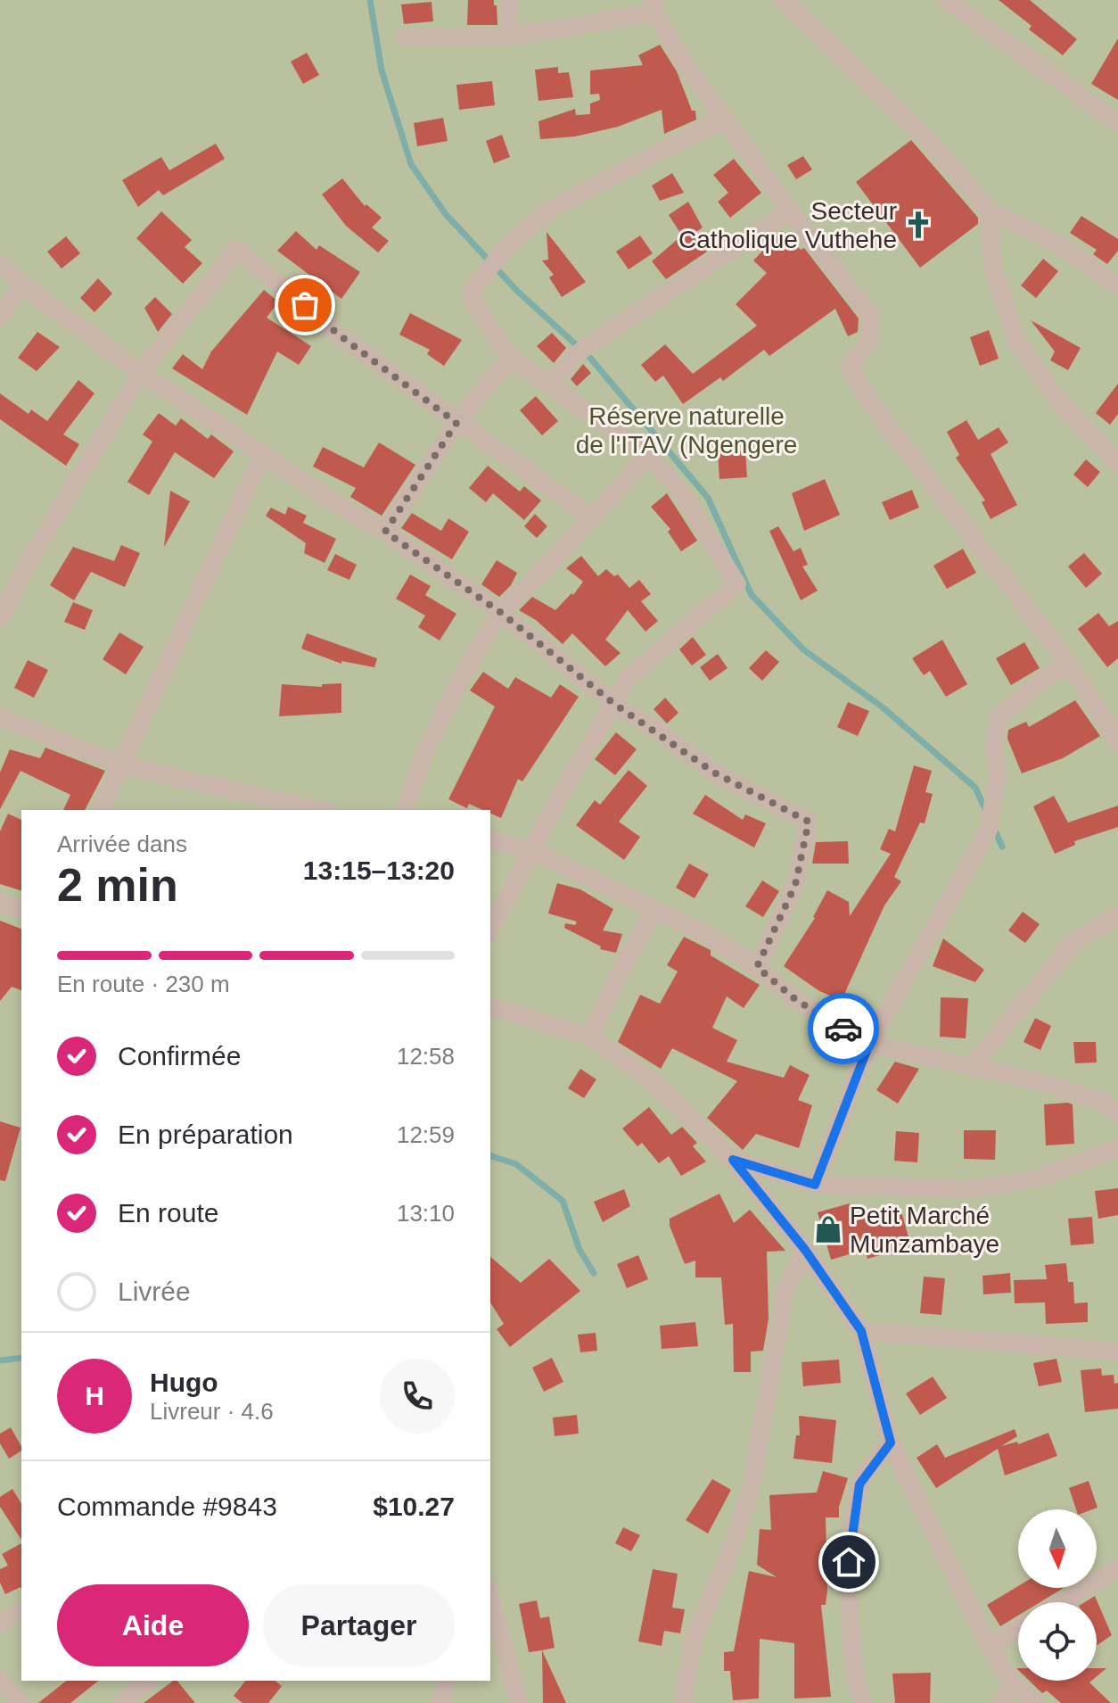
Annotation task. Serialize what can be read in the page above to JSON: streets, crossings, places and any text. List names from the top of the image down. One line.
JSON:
{"parks":["Réserve naturelle de l'ITAV (Ngengere"],"places":{"church":["Secteur Catholique Vuthehe"],"shop":["Petit Marché Munzambaye"]},"north":"bottom","page":{"heading":["2 min","Arrivée dans","13:15–13:20"],"panel":["Hugo","Livreur · 4.6","Commande #9843","$10.27"],"bar":"En route · 230 m","list":[["Confirmée","12:58"],["En préparation","12:59"],["En route","13:10"],"Livrée"],"round":"H","buttons":["Aide","Partager"]}}
